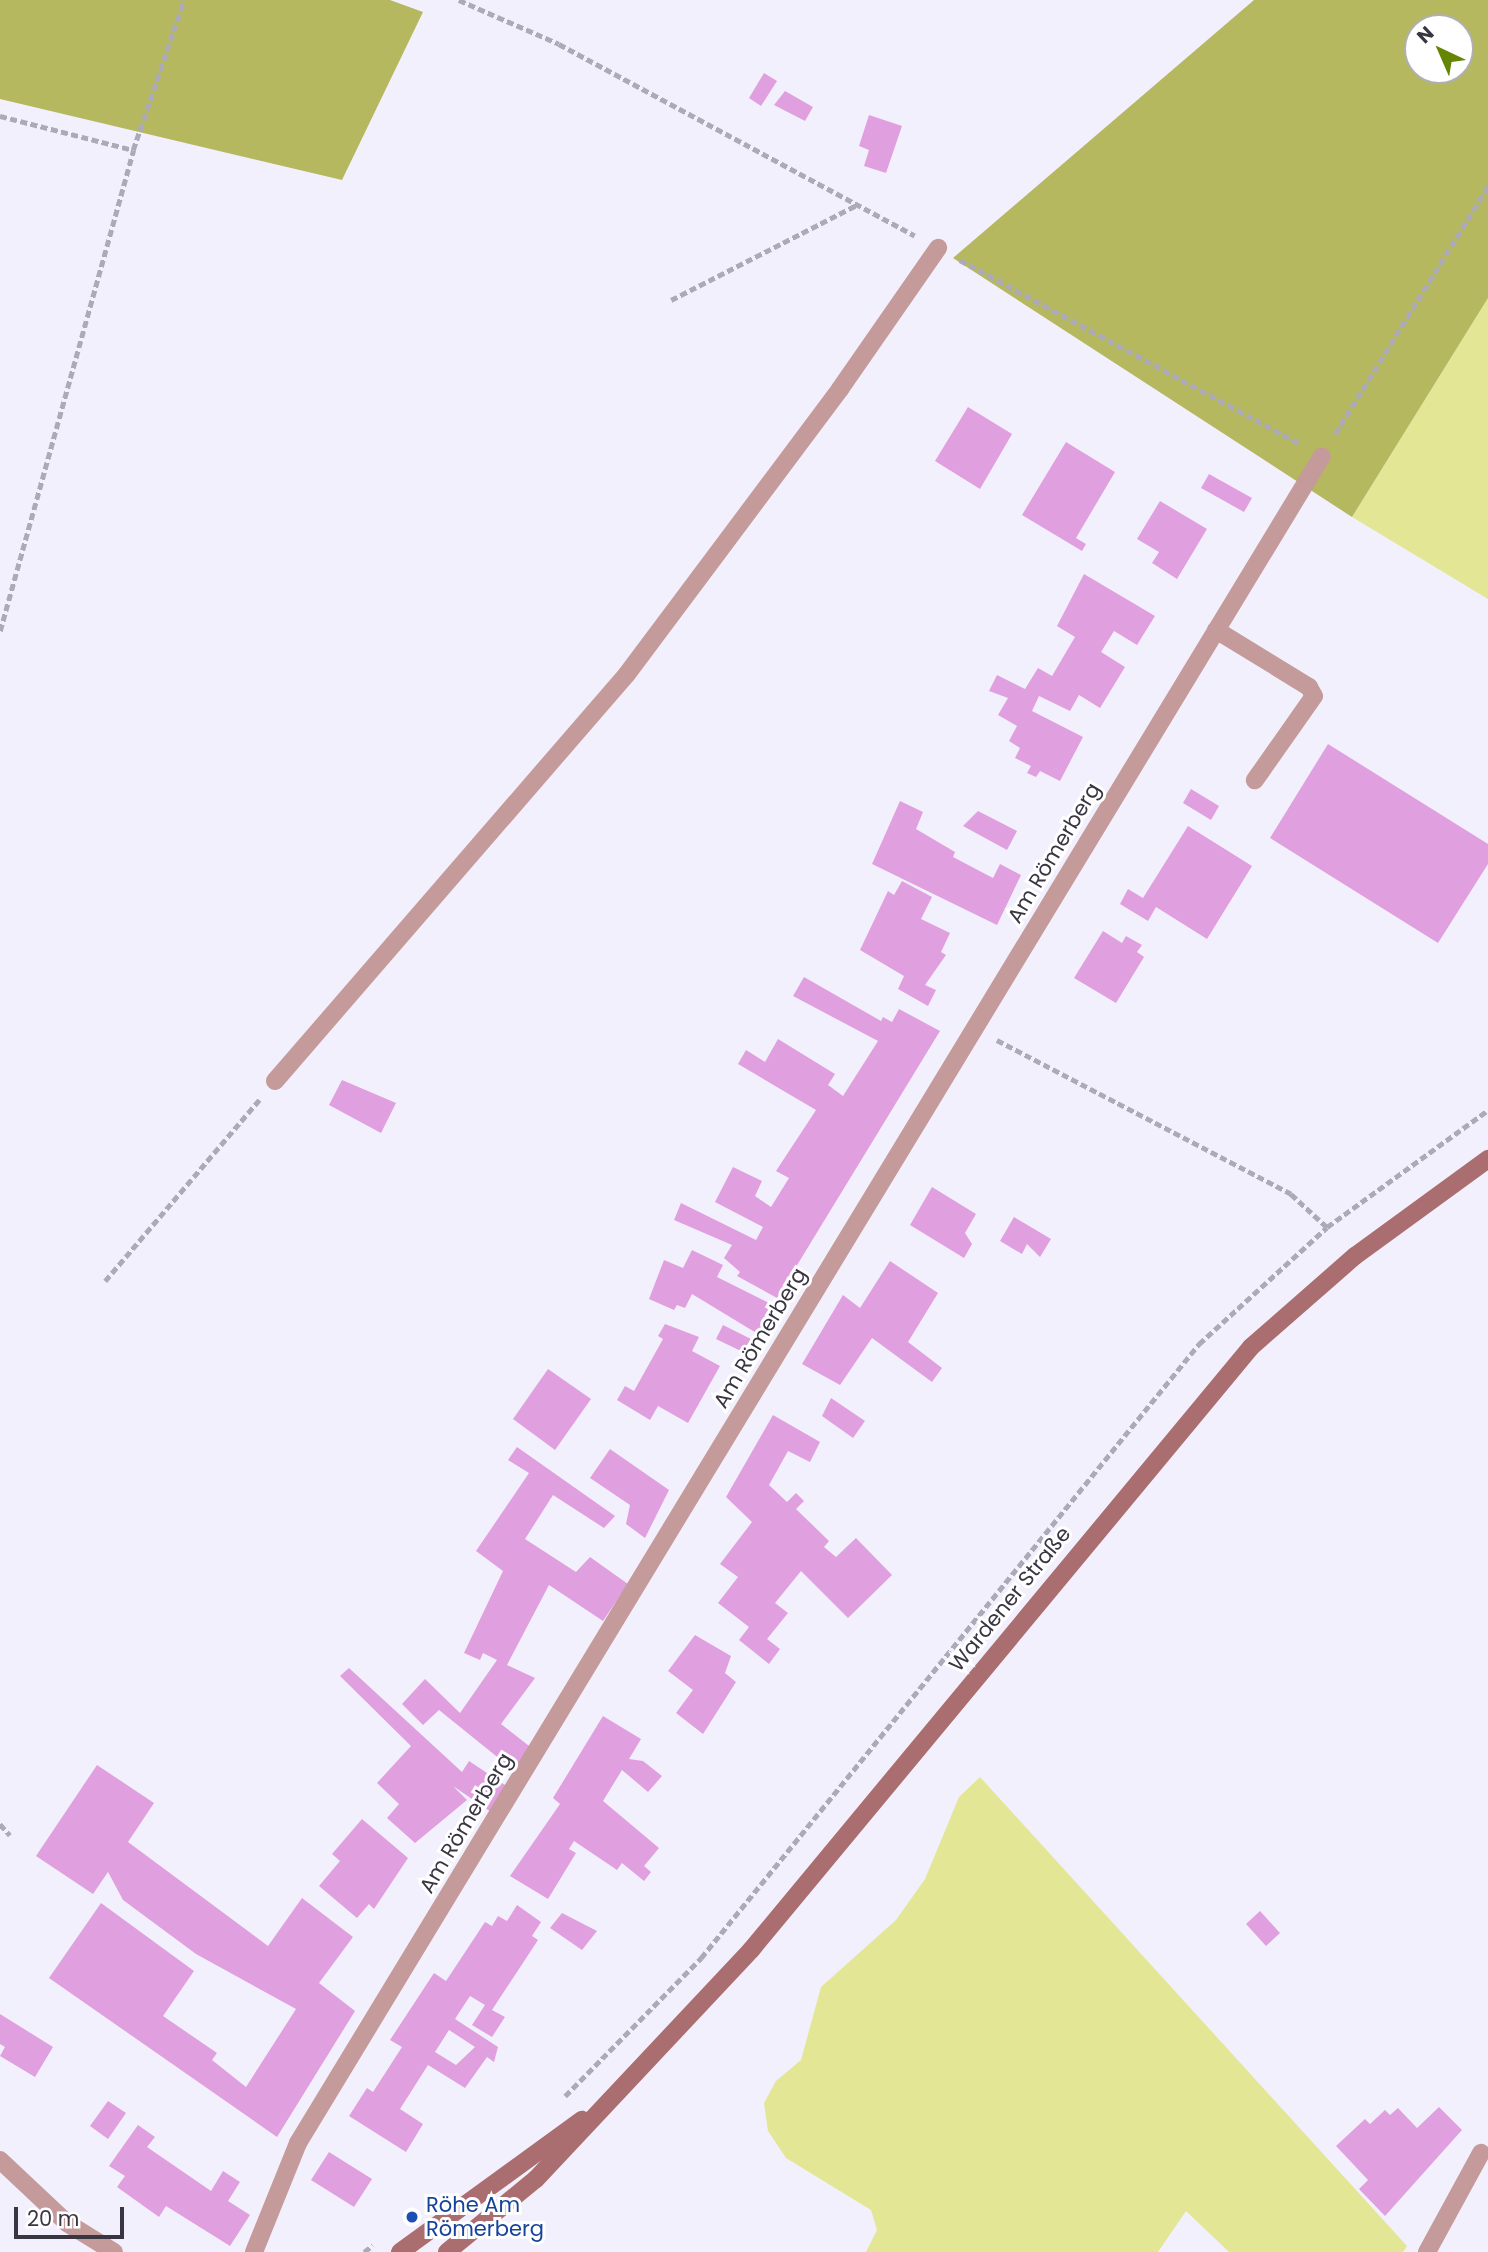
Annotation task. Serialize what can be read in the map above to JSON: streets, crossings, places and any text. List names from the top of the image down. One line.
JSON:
{"streets":{"street":["Am Römerberg","Wardener Straße"]},"places":["Röhe Am Römerberg"],"scale_bar":"20 m","north":"top left"}
